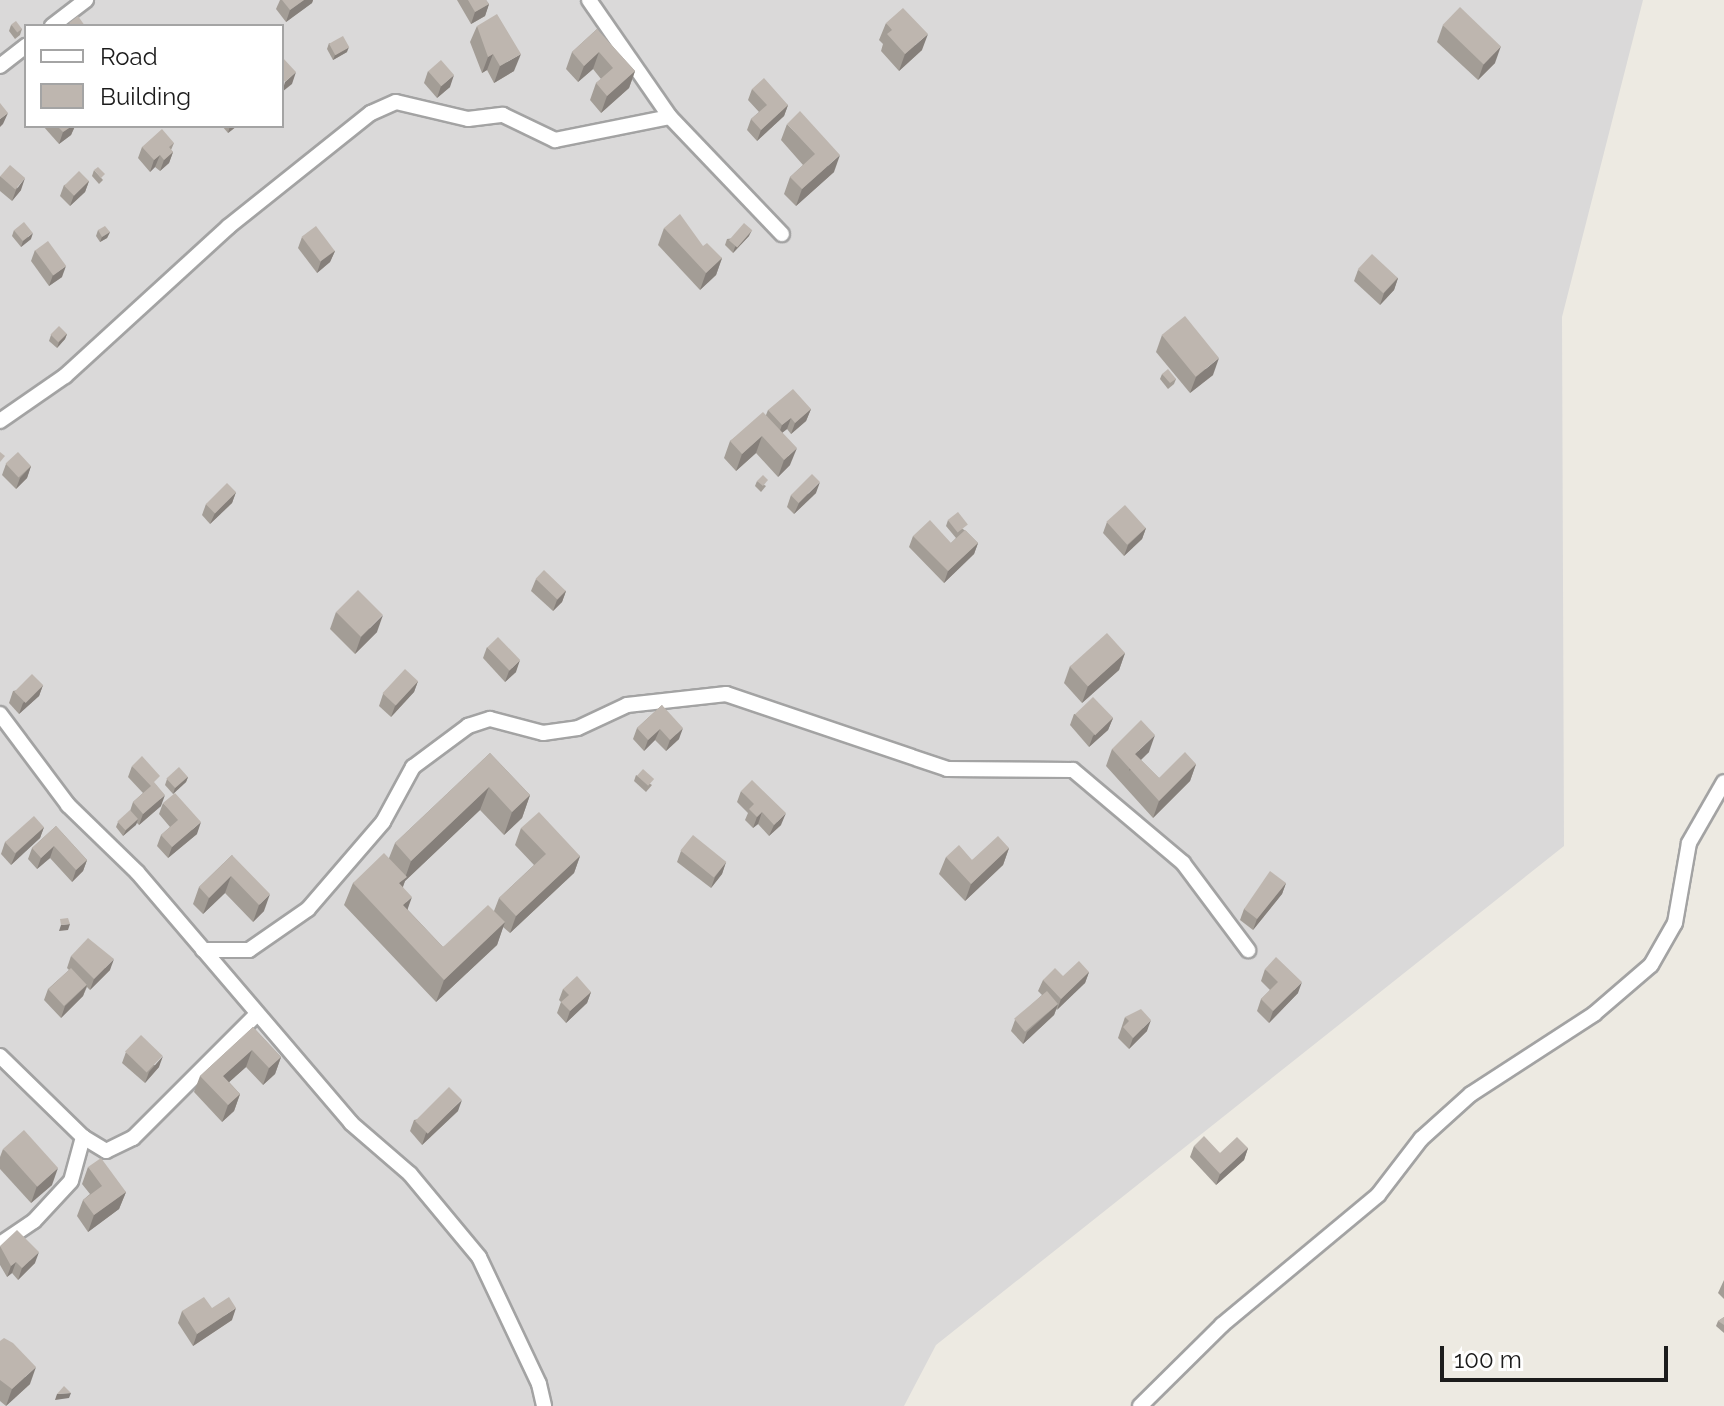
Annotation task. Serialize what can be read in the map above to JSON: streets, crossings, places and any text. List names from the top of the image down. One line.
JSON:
{"legend":["Road","Building"],"scale_bar":"100 m"}
